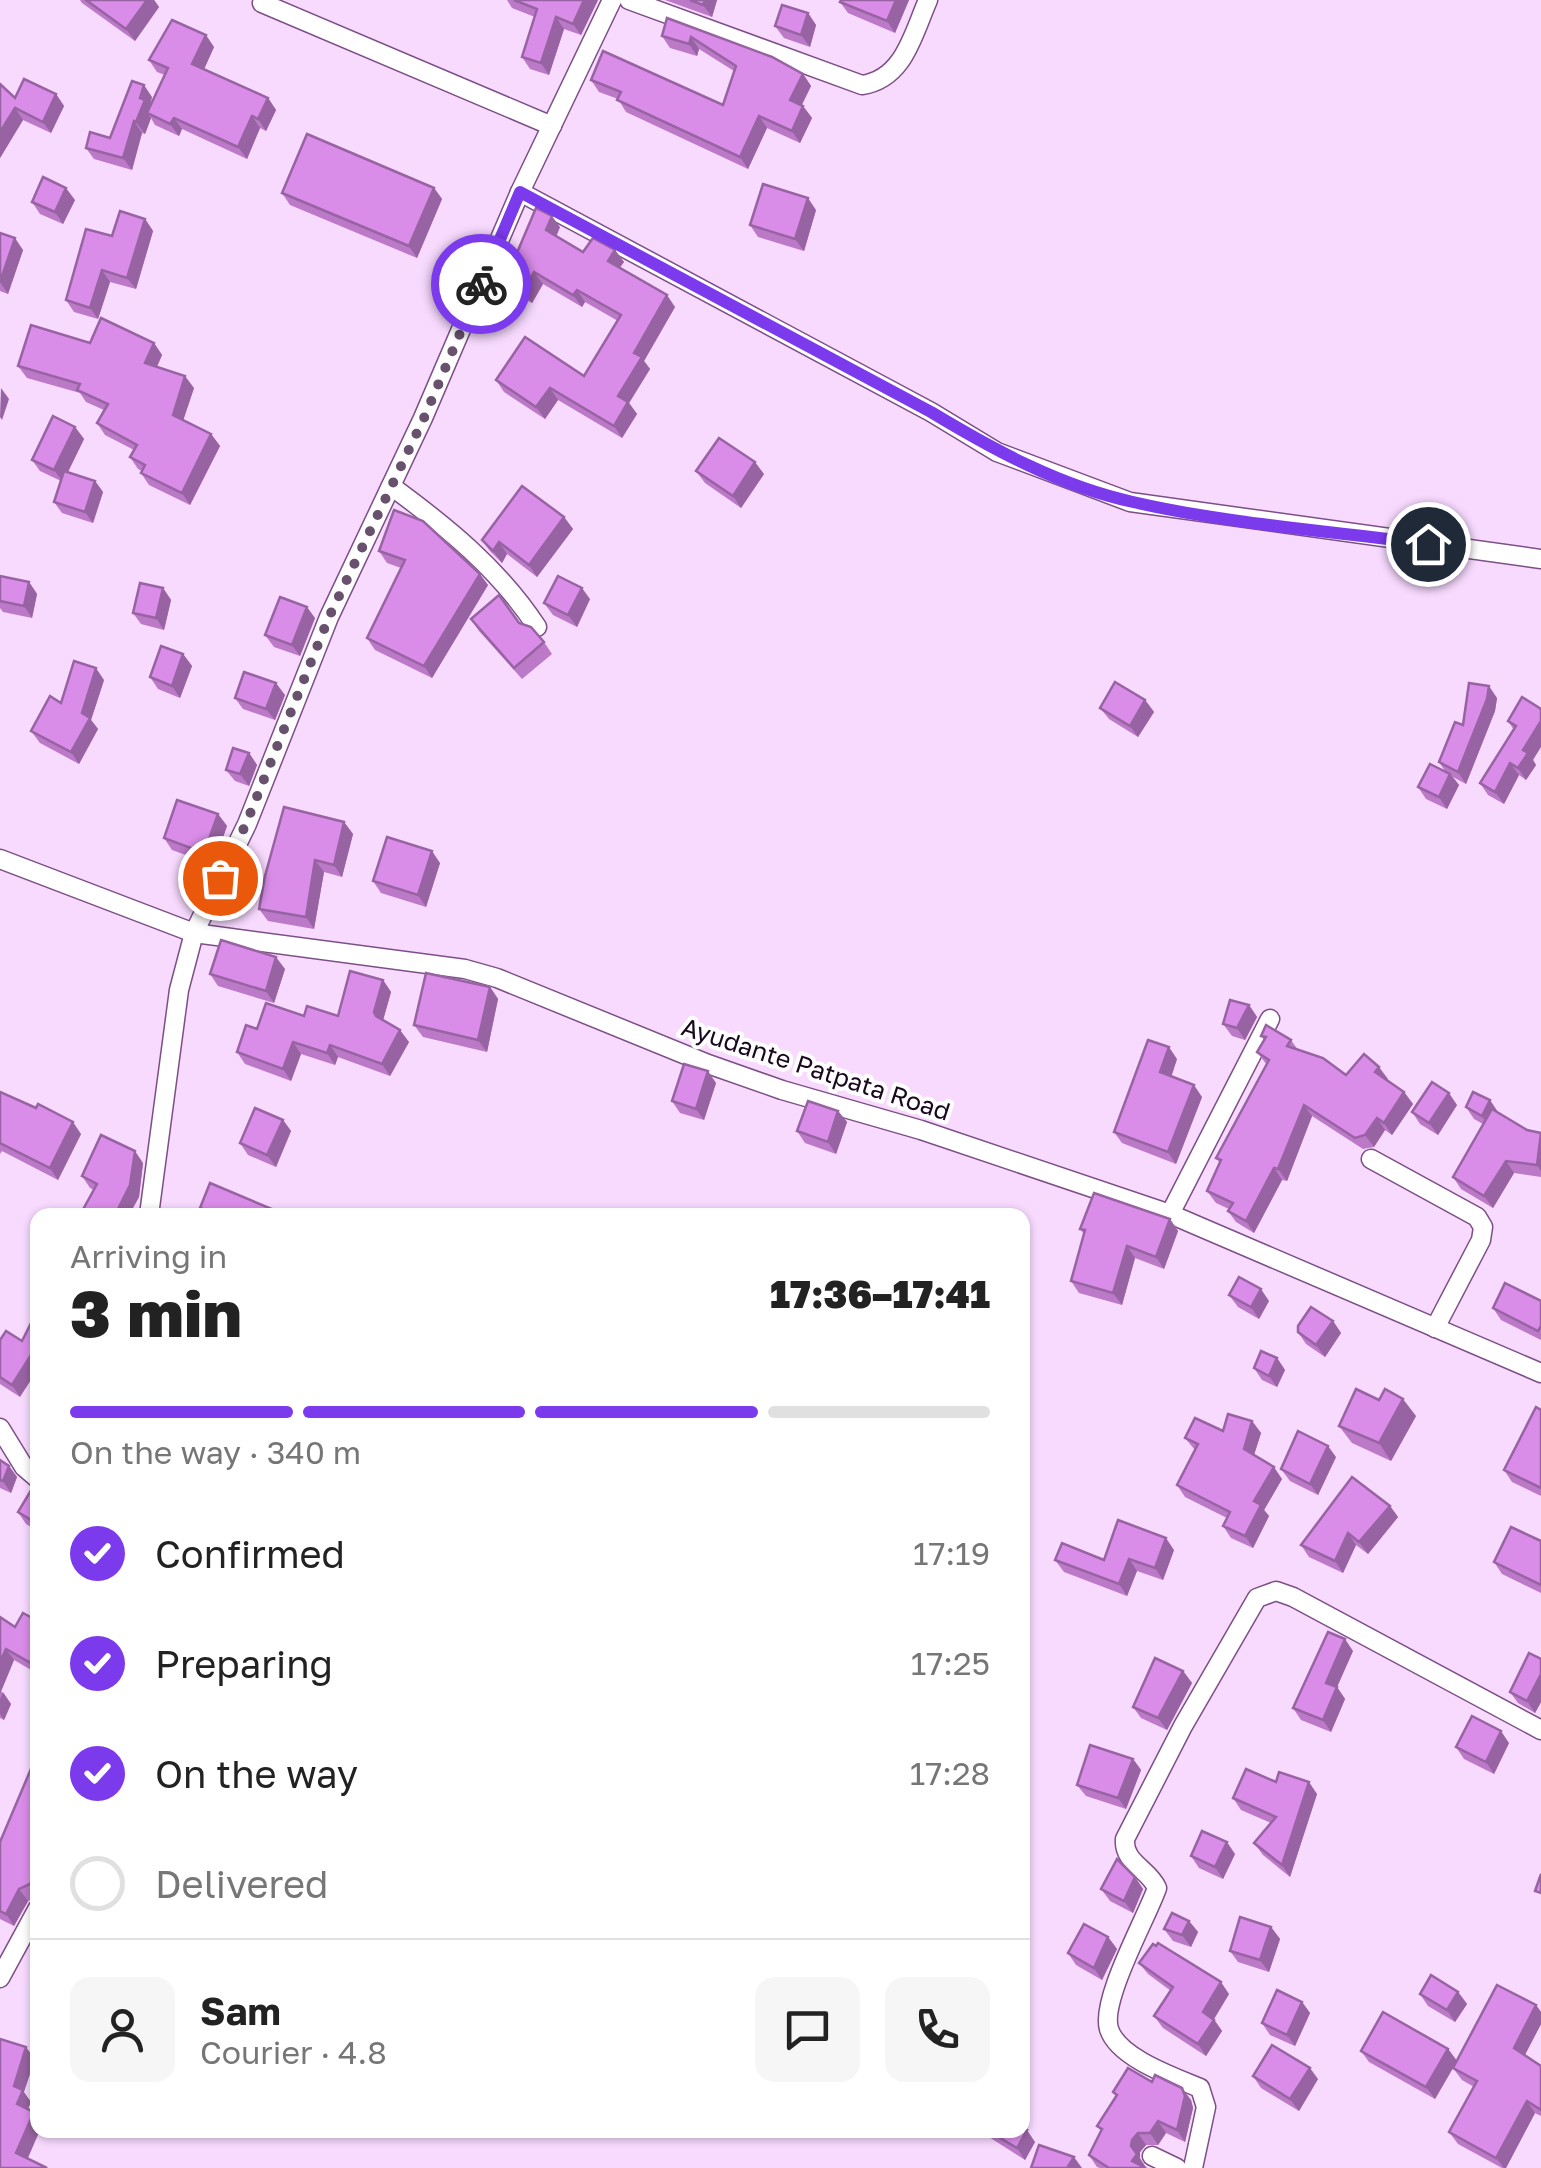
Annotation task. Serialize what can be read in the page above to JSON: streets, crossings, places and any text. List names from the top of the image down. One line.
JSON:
{"streets":{"street":["Ayudante Patpata Road"]},"page":{"heading":["3 min","Arriving in","17:36–17:41"],"panel":["Sam","Courier · 4.8"],"bar":"On the way · 340 m","list":[["Confirmed","17:19"],["Preparing","17:25"],["On the way","17:28"],"Delivered"]}}
